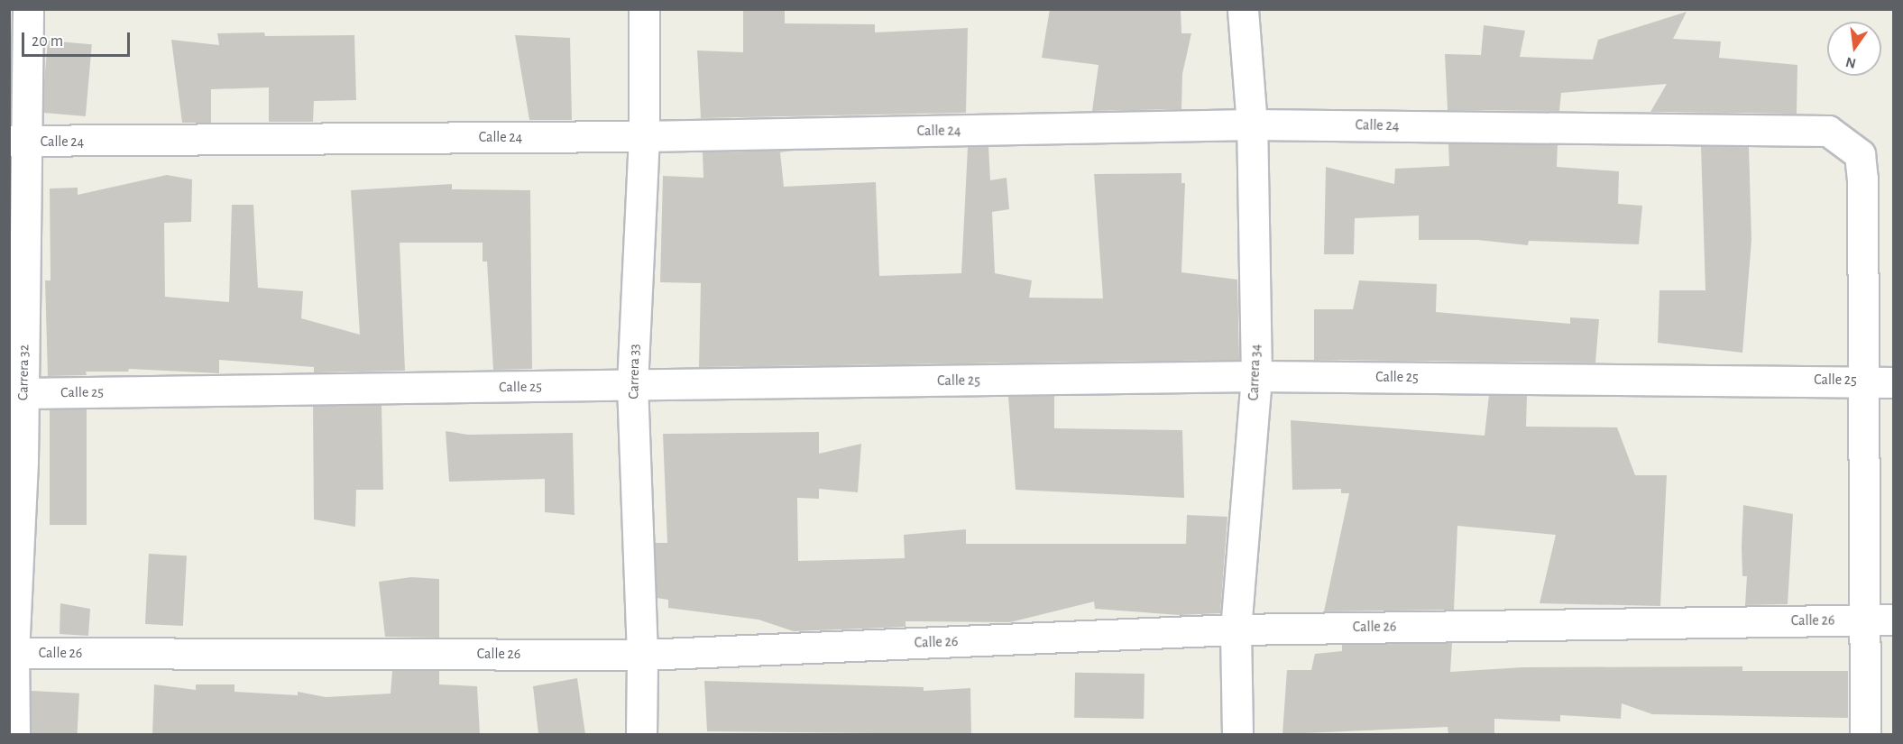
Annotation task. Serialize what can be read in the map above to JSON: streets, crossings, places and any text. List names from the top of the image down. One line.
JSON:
{"streets":{"street":["Calle 24","Carrera 33","Carrera 32","Carrera 34","Calle 25","Calle 26"]},"crossings":[["Calle 24","Carrera 33"],["Calle 24","Carrera 32"],["Calle 24","Carrera 34"],["Calle 24","Calle 25"],["Carrera 33","Calle 25"],["Carrera 33","Calle 26"],["Carrera 32","Calle 25"],["Carrera 32","Calle 26"],["Carrera 34","Calle 25"],["Carrera 34","Calle 26"]],"scale_bar":"20 m","north":"bottom"}
